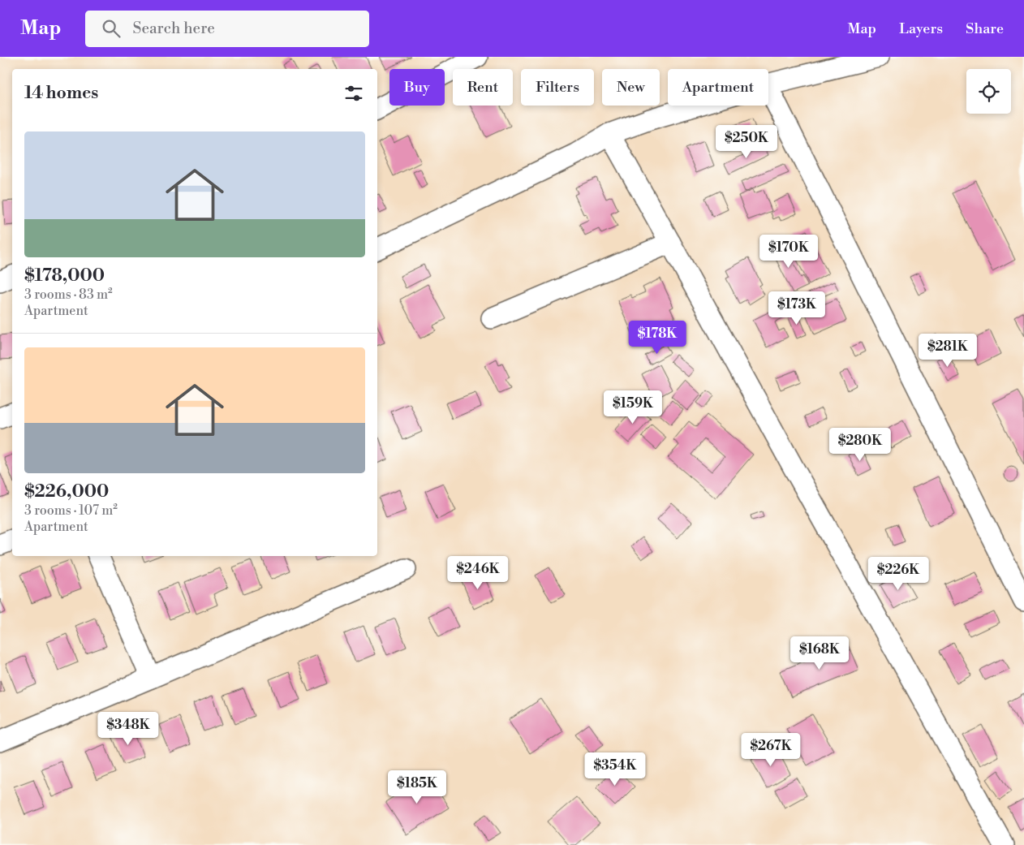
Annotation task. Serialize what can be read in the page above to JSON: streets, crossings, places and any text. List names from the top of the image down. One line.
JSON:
{"page":{"header":"Map","search":"Search here","nav":["Map","Layers","Share"],"chip":["Buy","Rent","Filters","New","Apartment"],"heading":"14 homes","list":[{"name":"$178,000","note":"3 rooms · 83 m² · Apartment"},{"name":"$226,000","note":"3 rooms · 107 m² · Apartment"}],"price":["$250K","$170K","$173K","$178K","$281K","$159K","$280K","$246K","$226K","$168K","$348K","$267K","$354K","$185K"]}}
